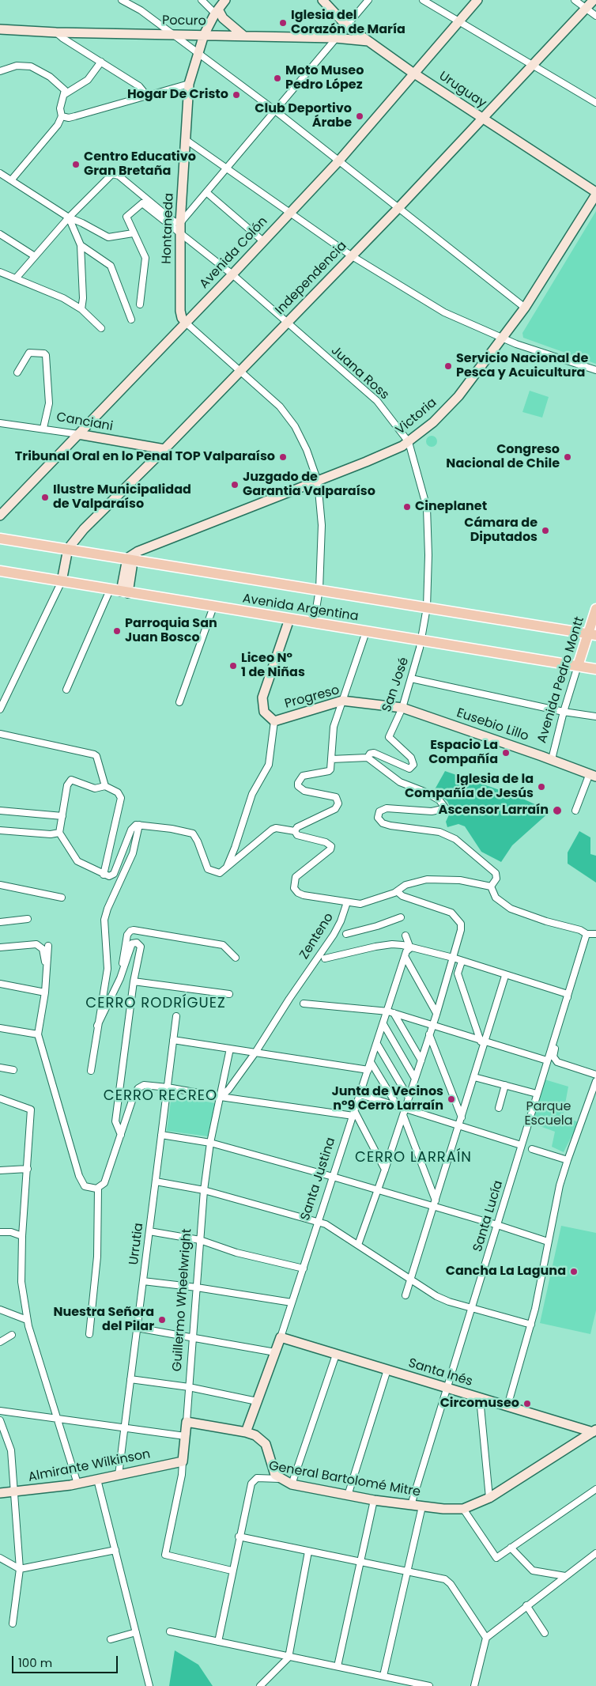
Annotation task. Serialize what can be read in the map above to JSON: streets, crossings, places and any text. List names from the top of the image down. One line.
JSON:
{"streets":{"main road":["Avenida Argentina","Avenida Pedro Montt"],"street":["Pocuro","Uruguay","Hontaneda","Avenida Colón","Independencia","Juana Ross","Victoria","Canciani","San José","Progreso","Eusebio Lillo","Zenteno","Santa Justina","Santa Lucía","Urrutia","Guillermo Wheelwright","Santa Inés","Almirante Wilkinson","General Bartolomé Mitre"]},"crossings":[["Pocuro","Uruguay"],["Pocuro","Hontaneda"],["Uruguay","Avenida Colón"],["Uruguay","Independencia"],["Uruguay","Victoria"],["Hontaneda","Avenida Colón"],["Hontaneda","Juana Ross"],["Avenida Colón","Juana Ross"],["Avenida Colón","Canciani"],["Independencia","Juana Ross"],["Independencia","Canciani"],["Independencia","Avenida Argentina"],["Juana Ross","Victoria"],["Juana Ross","Avenida Argentina"],["Juana Ross","San José"],["Victoria","Avenida Argentina"],["Avenida Argentina","Avenida Pedro Montt"],["Avenida Argentina","San José"],["Avenida Argentina","Progreso"],["Avenida Pedro Montt","Eusebio Lillo"],["San José","Progreso"],["San José","Eusebio Lillo"],["Progreso","Eusebio Lillo"],["Zenteno","Guillermo Wheelwright"],["Santa Justina","Santa Inés"],["Santa Lucía","Santa Inés"],["Santa Lucía","General Bartolomé Mitre"],["Urrutia","Almirante Wilkinson"],["Guillermo Wheelwright","Almirante Wilkinson"],["Santa Inés","General Bartolomé Mitre"]],"districts":["CERRO RODRÍGUEZ","CERRO RECREO","CERRO LARRAÍN"],"parks":["Parque Escuela"],"places":["Iglesia del Corazón de María","Moto Museo Pedro López","Hogar De Cristo","Club Deportivo Árabe","Centro Educativo Gran Bretaña","Servicio Nacional de Pesca y Acuicultura","Tribunal Oral en lo Penal TOP Valparaíso","Congreso Nacional de Chile","Juzgado de Garantia Valparaíso","Ilustre Municipalidad de Valparaíso","Cineplanet","Cámara de Diputados","Parroquia San Juan Bosco","Liceo N° 1 de Niñas","Espacio La Compañía","Iglesia de la Compañía de Jesús","Ascensor Larraín","Junta de Vecinos n°9 Cerro Larraín","Cancha La Laguna","Nuestra Señora del Pilar","Circomuseo"],"scale_bar":"100 m"}
